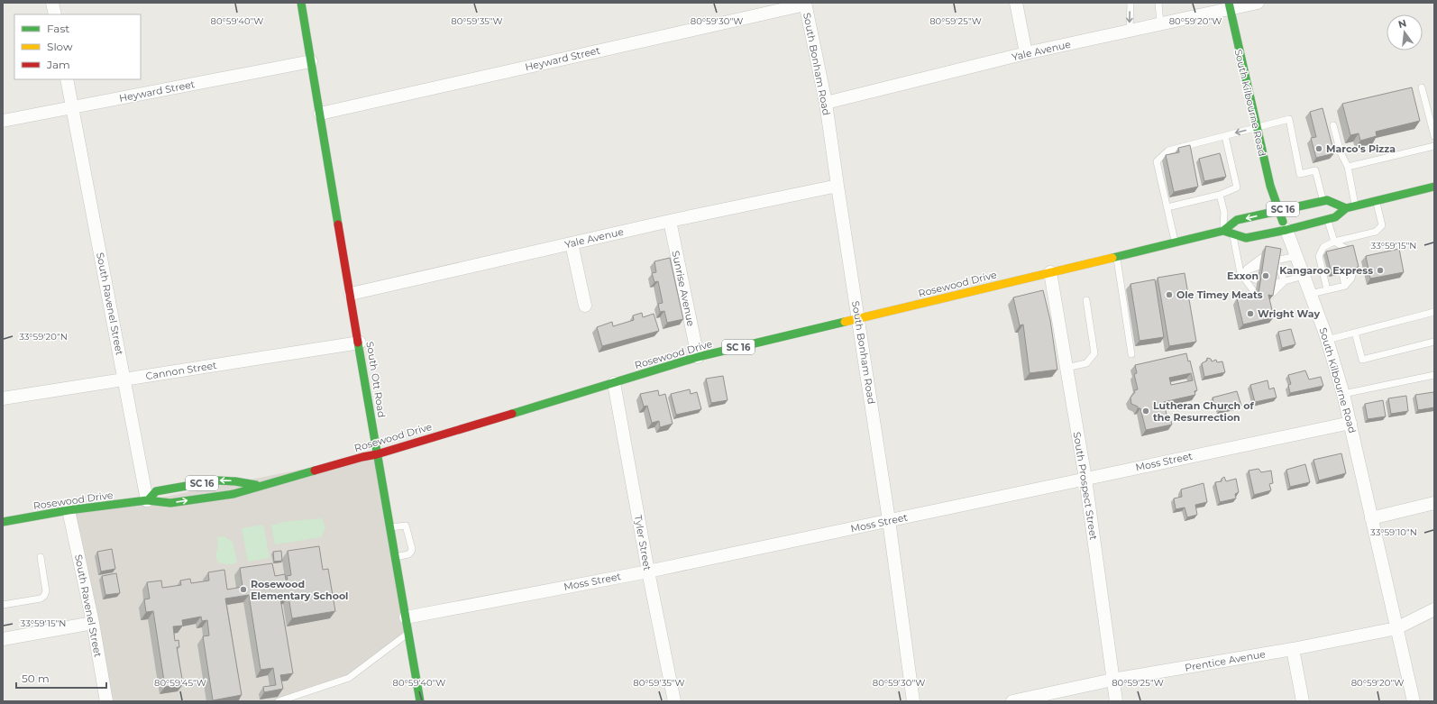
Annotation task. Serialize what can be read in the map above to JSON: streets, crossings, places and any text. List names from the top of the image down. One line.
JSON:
{"streets":{"main road":["South Kilbourne Road","SC 16","Rosewood Drive","South Ott Road"],"street":["Yale Avenue","Heyward Street","South Bonham Road","Sunrise Avenue","South Ravenel Street","Cannon Street","Moss Street","South Prospect Street","Tyler Street","Prentice Avenue"]},"crossings":[["Yale Avenue","South Bonham Road"],["Yale Avenue","South Kilbourne Road"],["Yale Avenue","Sunrise Avenue"],["Yale Avenue","South Ott Road"],["Heyward Street","South Bonham Road"],["Heyward Street","South Ravenel Street"],["Heyward Street","South Ott Road"],["South Bonham Road","Rosewood Drive"],["South Bonham Road","Moss Street"],["South Kilbourne Road","SC 16"],["South Kilbourne Road","Rosewood Drive"],["South Kilbourne Road","Moss Street"],["South Kilbourne Road","Prentice Avenue"],["SC 16","Rosewood Drive"],["Rosewood Drive","Sunrise Avenue"],["Rosewood Drive","South Ravenel Street"],["Rosewood Drive","South Ott Road"],["Rosewood Drive","South Prospect Street"],["Rosewood Drive","Tyler Street"],["South Ravenel Street","Cannon Street"],["Cannon Street","South Ott Road"],["South Ott Road","Moss Street"],["Moss Street","South Prospect Street"],["Moss Street","Tyler Street"],["South Prospect Street","Prentice Avenue"]],"places":["Marco's Pizza","Kangaroo Express","Exxon","Ole Timey Meats","Wright Way","Lutheran Church of the Resurrection","Rosewood Elementary School"],"legend":["Fast","Slow","Jam"],"scale_bar":"50 m","north":"top","coordinates":["80°59'40\"W","80°59'35\"W","80°59'30\"W","80°59'25\"W","80°59'20\"W","33°59'15\"N","33°59'20\"N","33°59'10\"N","80°59'45\"W"]}
